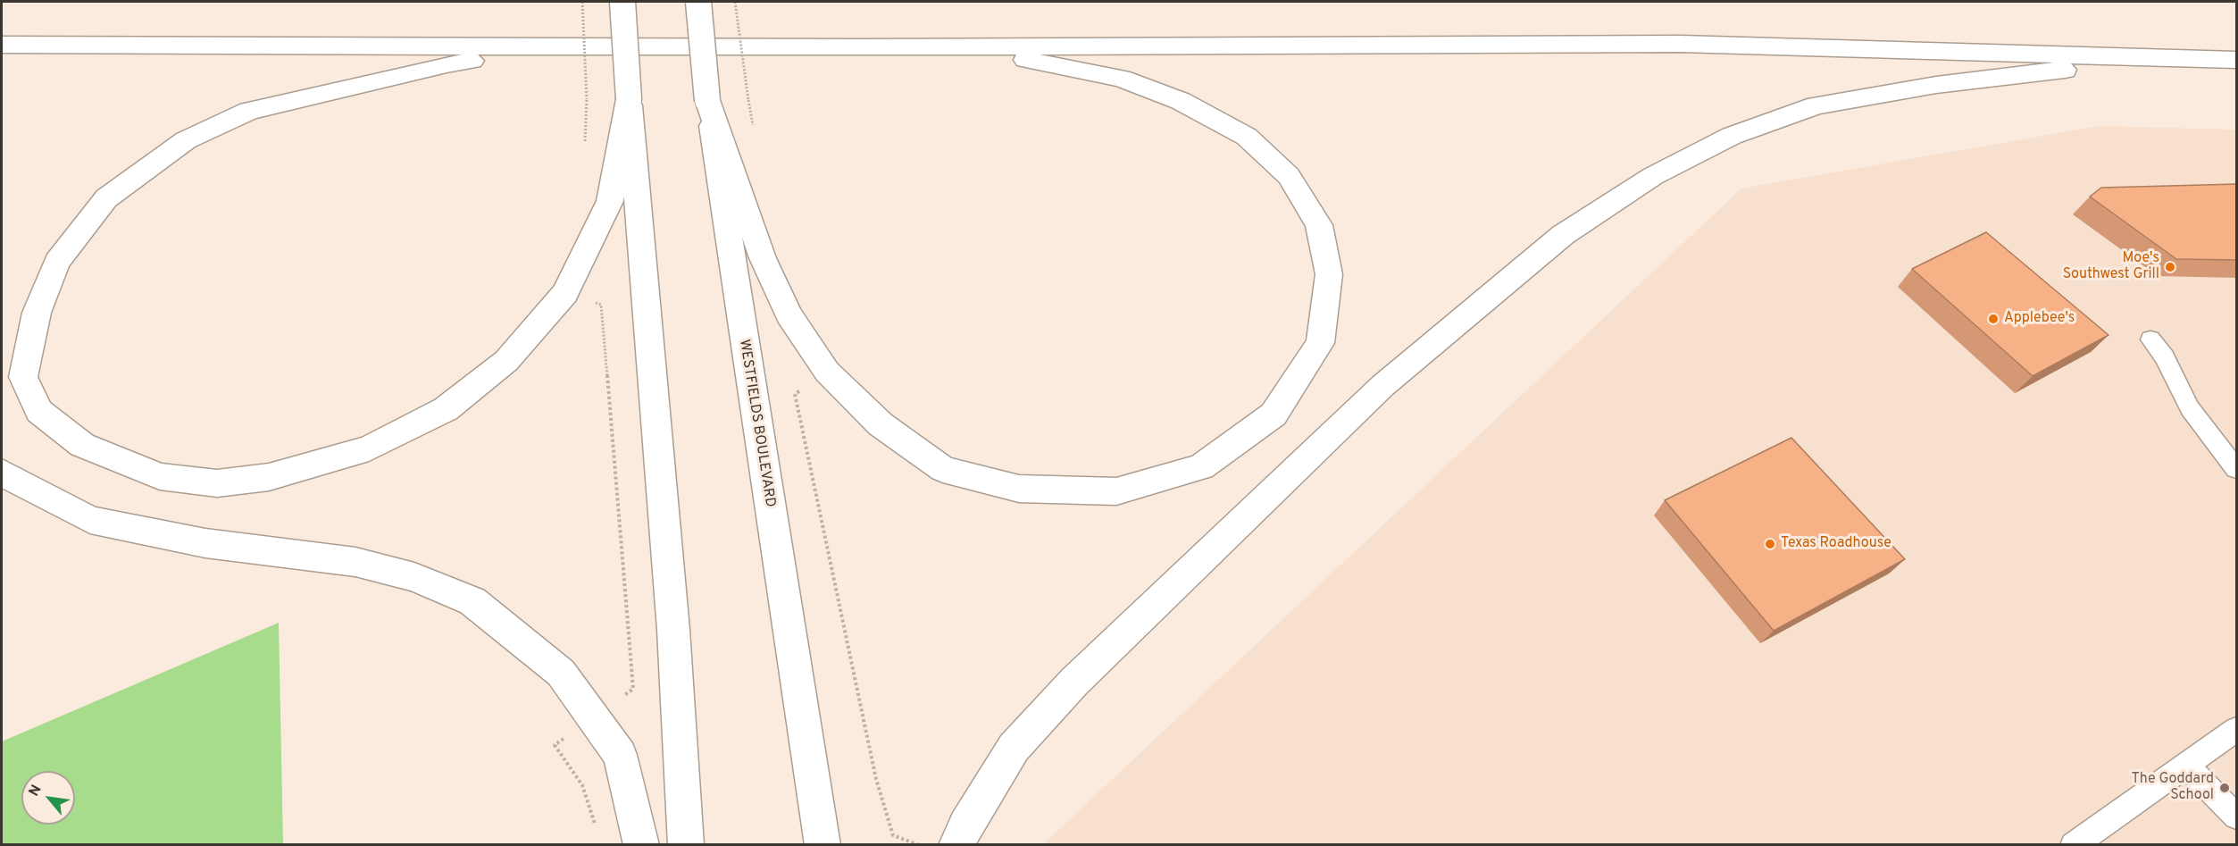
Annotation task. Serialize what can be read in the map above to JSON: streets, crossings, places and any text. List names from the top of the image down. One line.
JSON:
{"streets":{"main road":["WESTFIELDS BOULEVARD"]},"places":["Moe's Southwest Grill","Applebee's","Texas Roadhouse","The Goddard School"],"north":"top left"}
